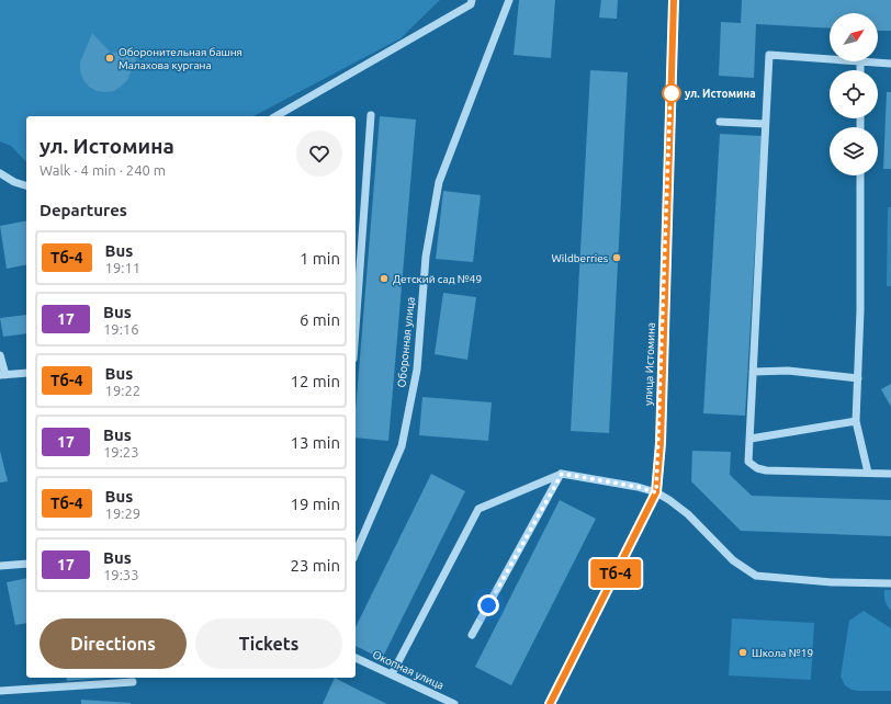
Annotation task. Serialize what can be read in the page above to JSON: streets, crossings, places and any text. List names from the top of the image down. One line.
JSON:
{"streets":{"main road":["улица Истомина"],"street":["Оборонная улица","Окопная улица"]},"places":["Оборонительная башня Малахова кургана","ул. Истомина","Wildberries","Детский сад №49","Школа №19"],"lines":["bus line Тб-4"],"north":"top right","page":{"on_map":"Тб-4","heading":[["ул. Истомина","Walk · 4 min · 240 m"],"Departures"],"list":[{"mark":"Тб-4","name":"Bus","note":"19:11","value":"1 min"},{"mark":"17","name":"Bus","note":"19:16","value":"6 min"},{"mark":"Тб-4","name":"Bus","note":"19:22","value":"12 min"},{"mark":"17","name":"Bus","note":"19:23","value":"13 min"},{"mark":"Тб-4","name":"Bus","note":"19:29","value":"19 min"},{"mark":"17","name":"Bus","note":"19:33","value":"23 min"}],"buttons":["Directions","Tickets"]}}
